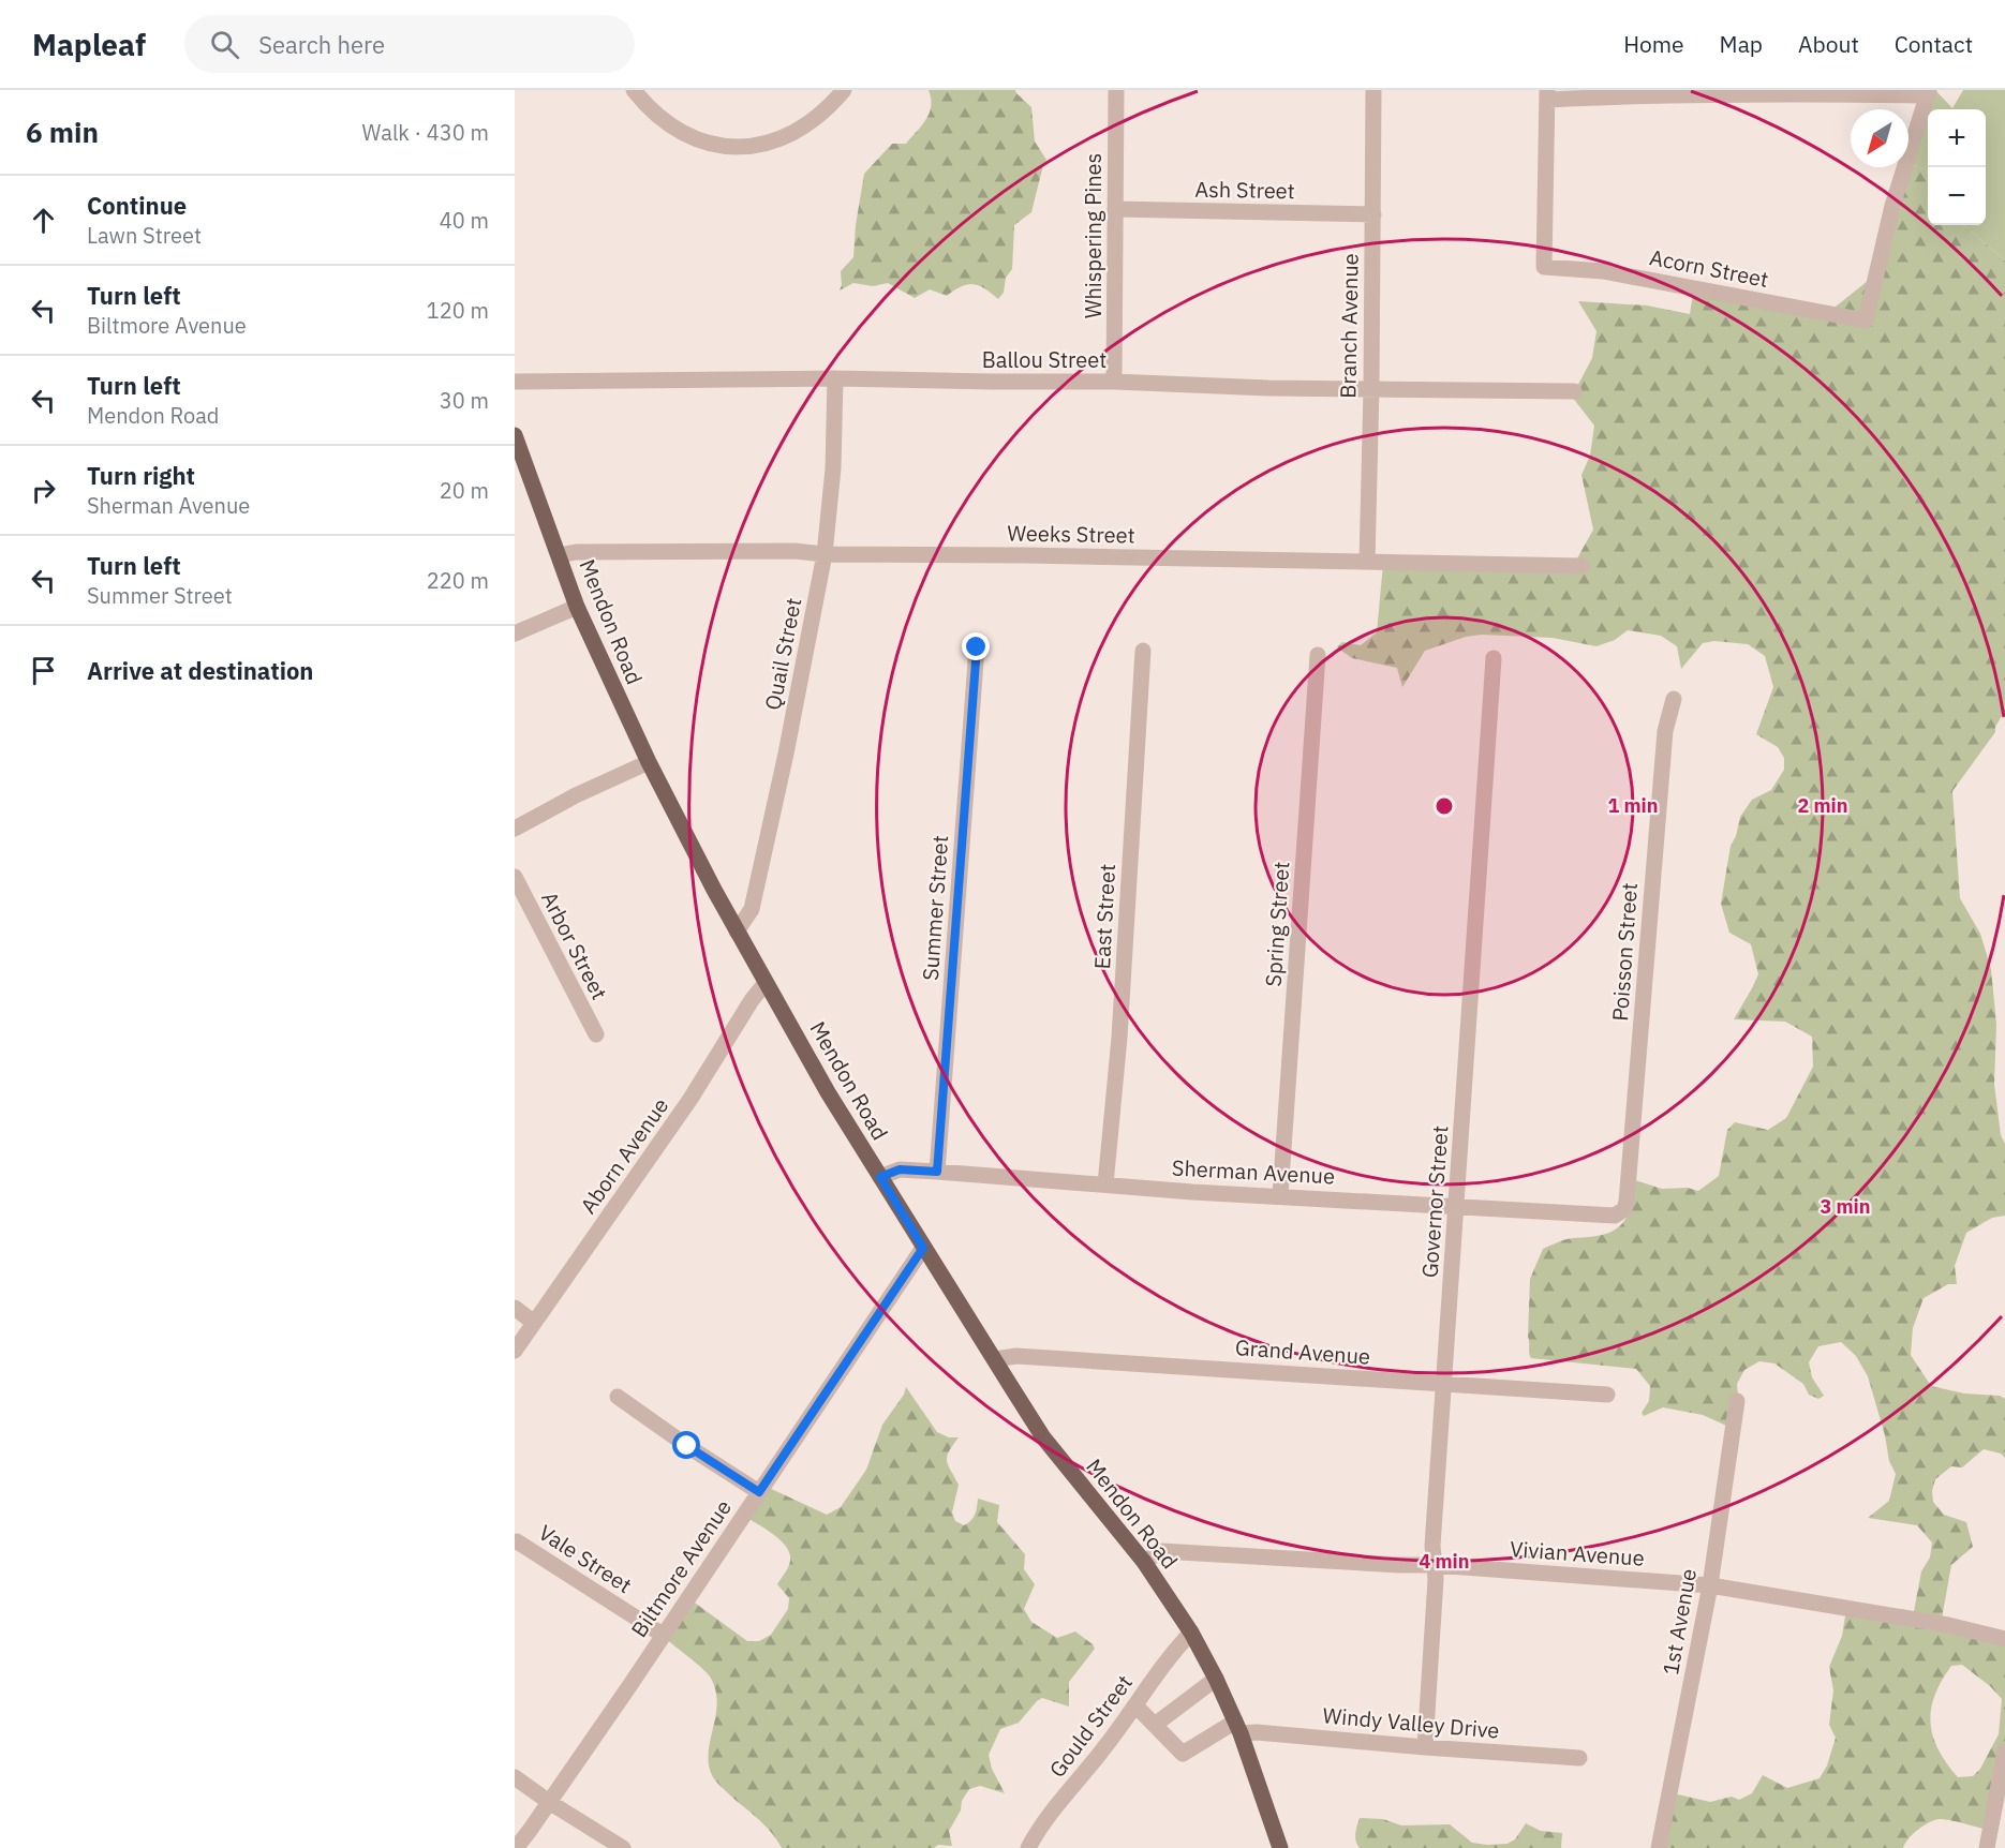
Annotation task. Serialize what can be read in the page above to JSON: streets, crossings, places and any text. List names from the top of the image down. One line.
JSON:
{"streets":{"main road":["Mendon Road"],"street":["Ash Street","Whispering Pines","Acorn Street","Branch Avenue","Ballou Street","Weeks Street","Quail Street","Summer Street","East Street","Spring Street","Arbor Street","Poisson Street","Aborn Avenue","Sherman Avenue","Governor Street","Grand Avenue","Vivian Avenue","Vale Street","Biltmore Avenue","1st Avenue","Windy Valley Drive","Gould Street"]},"crossings":[["Ash Street","Whispering Pines"],["Ash Street","Branch Avenue"],["Whispering Pines","Ballou Street"],["Branch Avenue","Ballou Street"],["Branch Avenue","Weeks Street"],["Ballou Street","Quail Street"],["Weeks Street","Mendon Road"],["Weeks Street","Quail Street"],["Mendon Road","Quail Street"],["Mendon Road","Aborn Avenue"],["Mendon Road","Sherman Avenue"],["Mendon Road","Grand Avenue"],["Mendon Road","Vivian Avenue"],["Mendon Road","Biltmore Avenue"],["Mendon Road","Windy Valley Drive"],["Mendon Road","Gould Street"],["Summer Street","Sherman Avenue"],["East Street","Sherman Avenue"],["Spring Street","Sherman Avenue"],["Poisson Street","Sherman Avenue"],["Sherman Avenue","Governor Street"],["Governor Street","Grand Avenue"],["Governor Street","Vivian Avenue"],["Governor Street","Windy Valley Drive"],["Vivian Avenue","1st Avenue"],["Vale Street","Biltmore Avenue"]],"north":"bottom left","page":{"header":"Mapleaf","search":"Search here","nav":["Home","Map","About","Contact"],"heading":["6 min","Walk · 430 m"],"map_buttons":["+","−"],"list":[["Continue","Lawn Street","40 m"],["Turn left","Biltmore Avenue","120 m"],["Turn left","Mendon Road","30 m"],["Turn right","Sherman Avenue","20 m"],["Turn left","Summer Street","220 m"],"Arrive at destination"]},"rings":["1 min","2 min","3 min","4 min"]}
